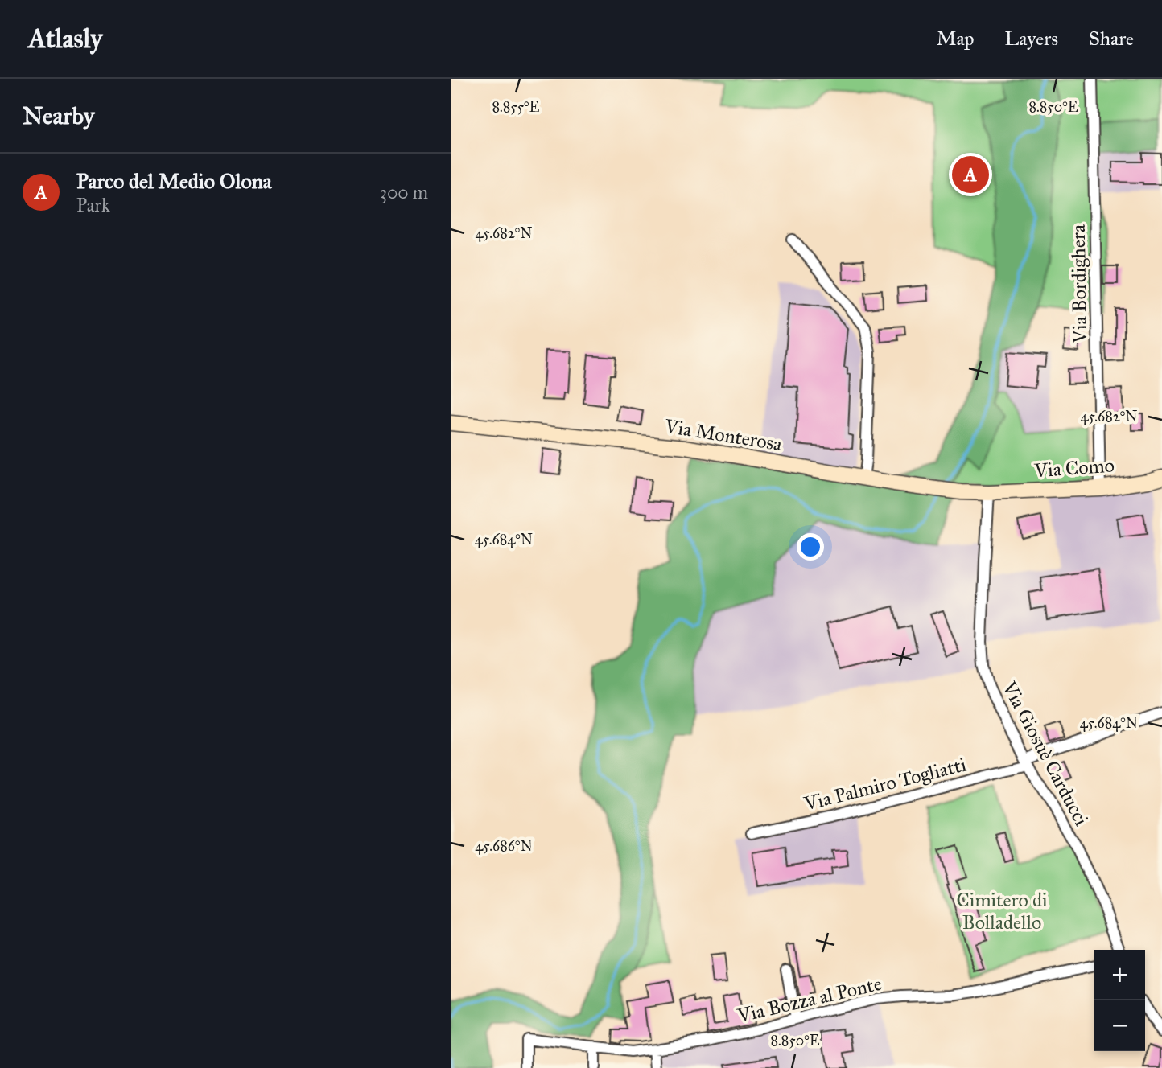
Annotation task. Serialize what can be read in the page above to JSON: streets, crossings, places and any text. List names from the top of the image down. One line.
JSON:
{"streets":{"main road":["Via Monterosa","Via Como"],"street":["Via Bordighera","Via Giosuè Carducci","Via Palmiro Togliatti","Via Bozza al Ponte"]},"crossings":[["Via Bordighera","Via Como"],["Via Monterosa","Via Como"],["Via Monterosa","Via Giosuè Carducci"],["Via Como","Via Giosuè Carducci"],["Via Giosuè Carducci","Via Palmiro Togliatti"]],"parks":["Cimitero di Bolladello"],"page":{"header":"Atlasly","nav":["Map","Layers","Share"],"heading":"Nearby","list":[{"mark":"A","name":"Parco del Medio Olona","note":"Park","value":"300 m"}],"pins":"A","map_buttons":["+","−"]},"coordinates":["8.855°E","8.850°E","45.682°N","45.684°N","45.686°N"]}
